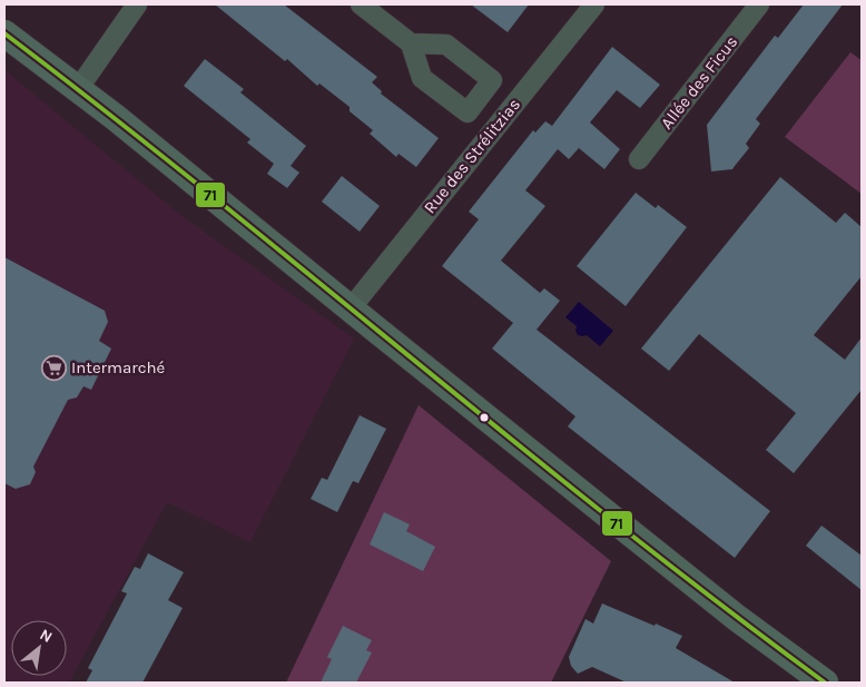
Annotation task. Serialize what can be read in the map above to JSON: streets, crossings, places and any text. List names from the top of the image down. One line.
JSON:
{"streets":{"street":["Allée des Ficus","Rue des Strélitzias"]},"places":{"supermarket":["Intermarché"]},"lines":["transit line 71"],"north":"top right"}
